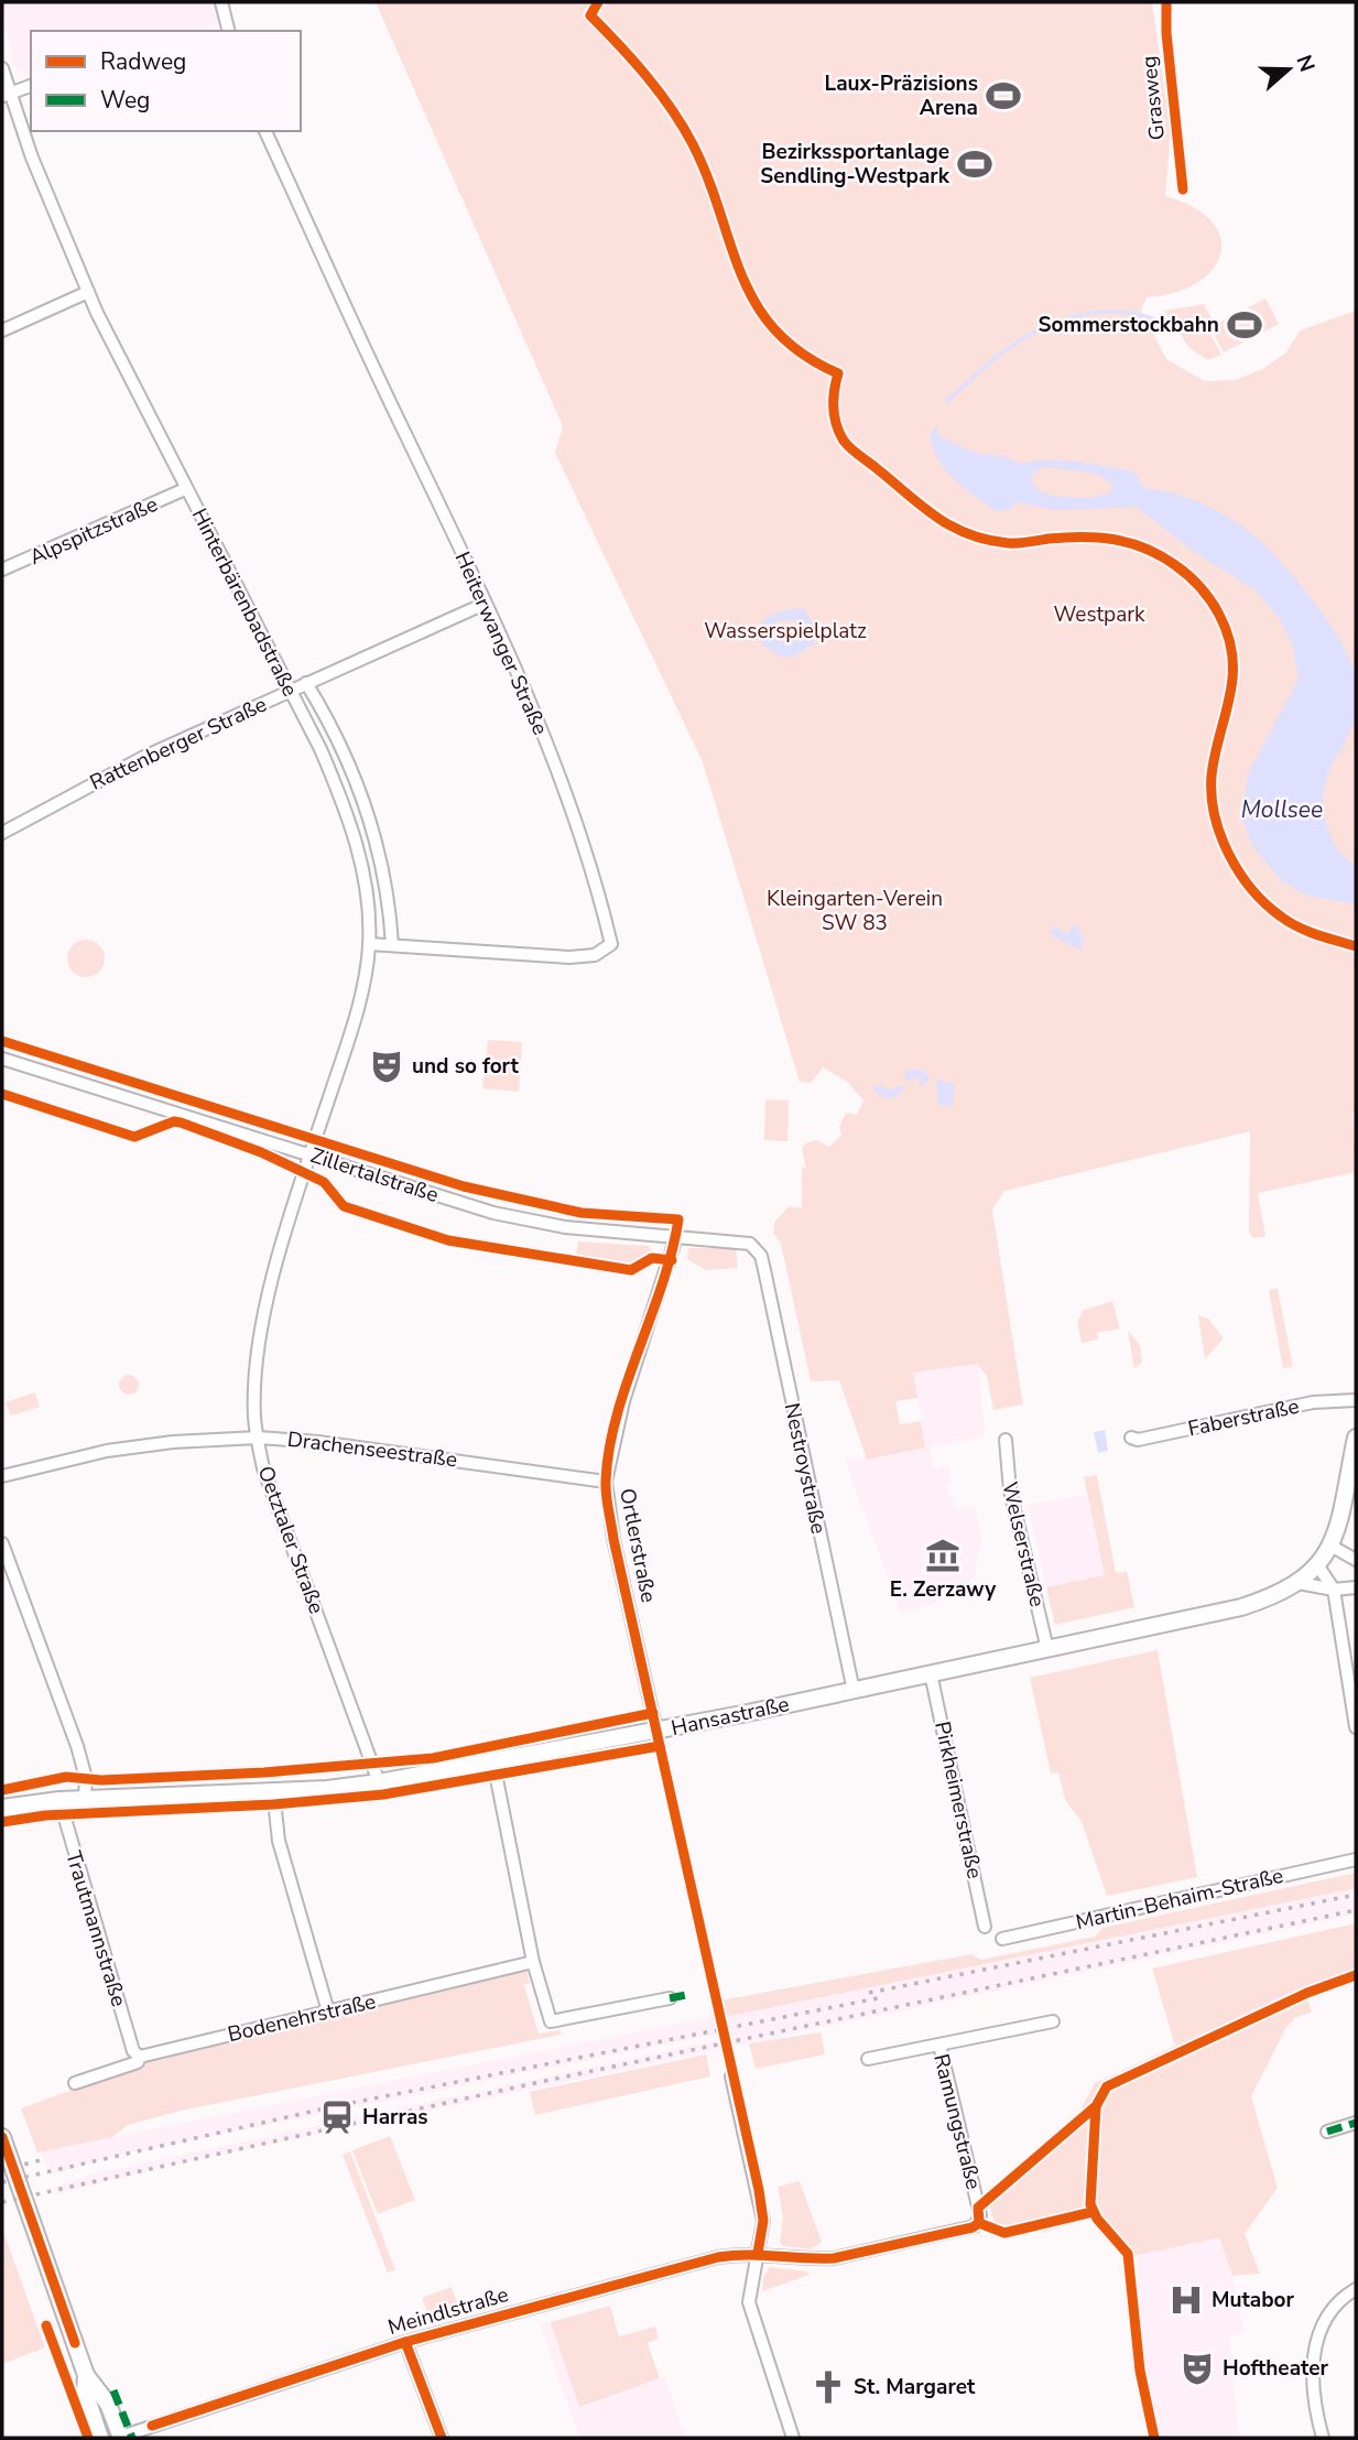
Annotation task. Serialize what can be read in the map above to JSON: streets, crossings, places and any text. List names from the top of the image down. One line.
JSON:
{"streets":{"street":["Alpspitzstraße","Hinterbärenbadstraße","Heiterwanger Straße","Rattenberger Straße","Zillertalstraße","Faberstraße","Drachenseestraße","Nestroystraße","Oetztaler Straße","Welserstraße","Ortlerstraße","Hansastraße","Pirkheimerstraße","Martin-Behaim-Straße","Trautmannstraße","Bodenehrstraße","Ramungstraße","Meindlstraße"],"cycle path":["Grasweg"]},"crossings":[["Alpspitzstraße","Hinterbärenbadstraße"],["Hinterbärenbadstraße","Heiterwanger Straße"],["Hinterbärenbadstraße","Rattenberger Straße"],["Hinterbärenbadstraße","Zillertalstraße"],["Hinterbärenbadstraße","Oetztaler Straße"],["Heiterwanger Straße","Rattenberger Straße"],["Zillertalstraße","Nestroystraße"],["Zillertalstraße","Oetztaler Straße"],["Zillertalstraße","Ortlerstraße"],["Drachenseestraße","Oetztaler Straße"],["Drachenseestraße","Ortlerstraße"],["Nestroystraße","Hansastraße"],["Oetztaler Straße","Hansastraße"],["Welserstraße","Hansastraße"],["Ortlerstraße","Hansastraße"],["Hansastraße","Pirkheimerstraße"],["Hansastraße","Trautmannstraße"],["Trautmannstraße","Bodenehrstraße"],["Ramungstraße","Meindlstraße"]],"water":["Mollsee"],"parks":["Westpark","Wasserspielplatz","Kleingarten-Verein SW 83"],"places":{"sports":["Laux-Präzisions Arena","Bezirkssportanlage Sendling-Westpark","Sommerstockbahn"],"theatre":["und so fort","Hoftheater"],"museum":["E. Zerzawy"],"station":["Harras"],"hospital":["Mutabor"],"church":["St. Margaret"]},"legend":["Radweg","Weg"],"north":"right"}
